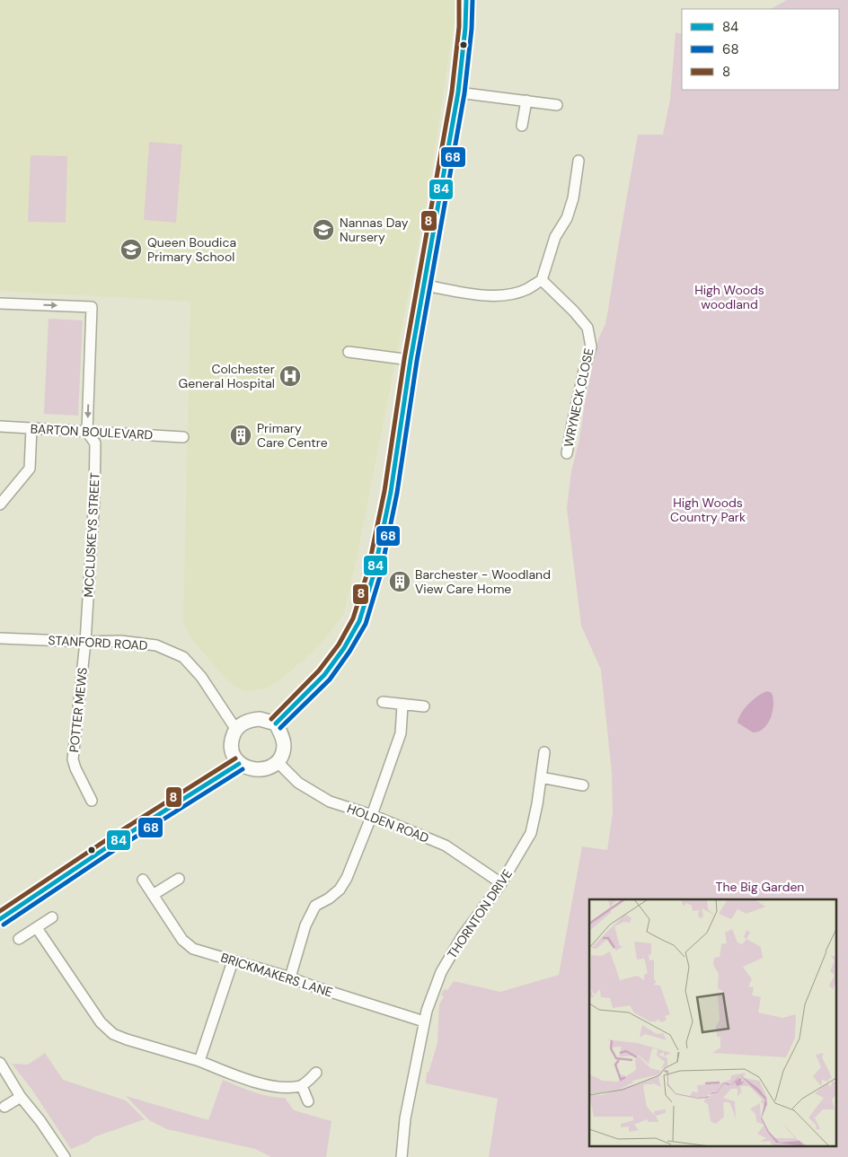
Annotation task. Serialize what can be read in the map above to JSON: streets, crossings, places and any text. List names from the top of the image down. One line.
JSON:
{"streets":{"street":["WRYNECK CLOSE","BARTON BOULEVARD","MCCLUSKEYS STREET","STANFORD ROAD","POTTER MEWS","HOLDEN ROAD","THORNTON DRIVE","BRICKMAKERS LANE"]},"crossings":[["BARTON BOULEVARD","MCCLUSKEYS STREET"],["MCCLUSKEYS STREET","STANFORD ROAD"],["MCCLUSKEYS STREET","POTTER MEWS"],["STANFORD ROAD","POTTER MEWS"],["STANFORD ROAD","HOLDEN ROAD"],["HOLDEN ROAD","THORNTON DRIVE"],["THORNTON DRIVE","BRICKMAKERS LANE"]],"parks":["High Woods woodland","High Woods Country Park","The Big Garden"],"places":{"school or university":["Nannas Day Nursery","Queen Boudica Primary School"],"hospital":["Colchester General Hospital"],"building":["Primary Care Centre","Barchester - Woodland View Care Home"]},"lines":["transit line 84","transit line 68","transit line 8"],"legend":["84","68","8"]}
